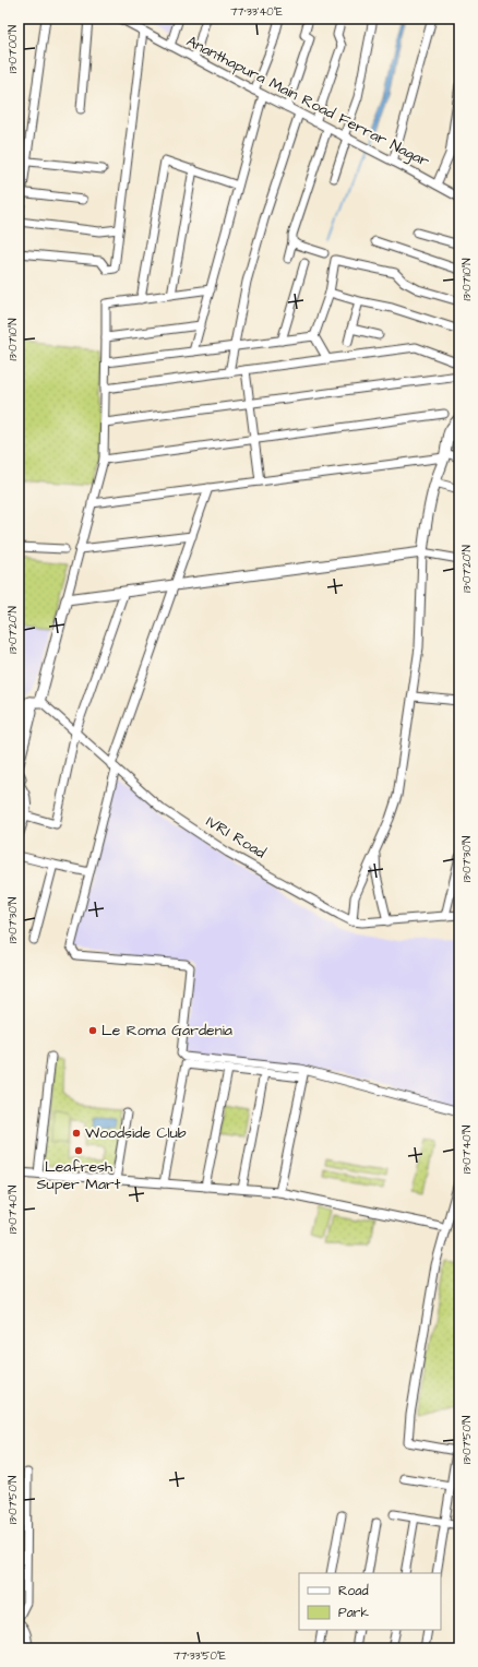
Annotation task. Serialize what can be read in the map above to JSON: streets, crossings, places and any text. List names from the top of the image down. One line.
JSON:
{"streets":{"street":["Ananthapura Main Road Ferrar Nagar","IVRI Road"]},"places":["Le Roma Gardenia","Woodside Club","Leafresh Super Mart"],"legend":["Road","Park"],"coordinates":["77°33'40\"E","13°07'00\"N","13°07'10\"N","13°07'20\"N","13°07'30\"N","13°07'40\"N","13°07'50\"N","77°33'50\"E"]}
